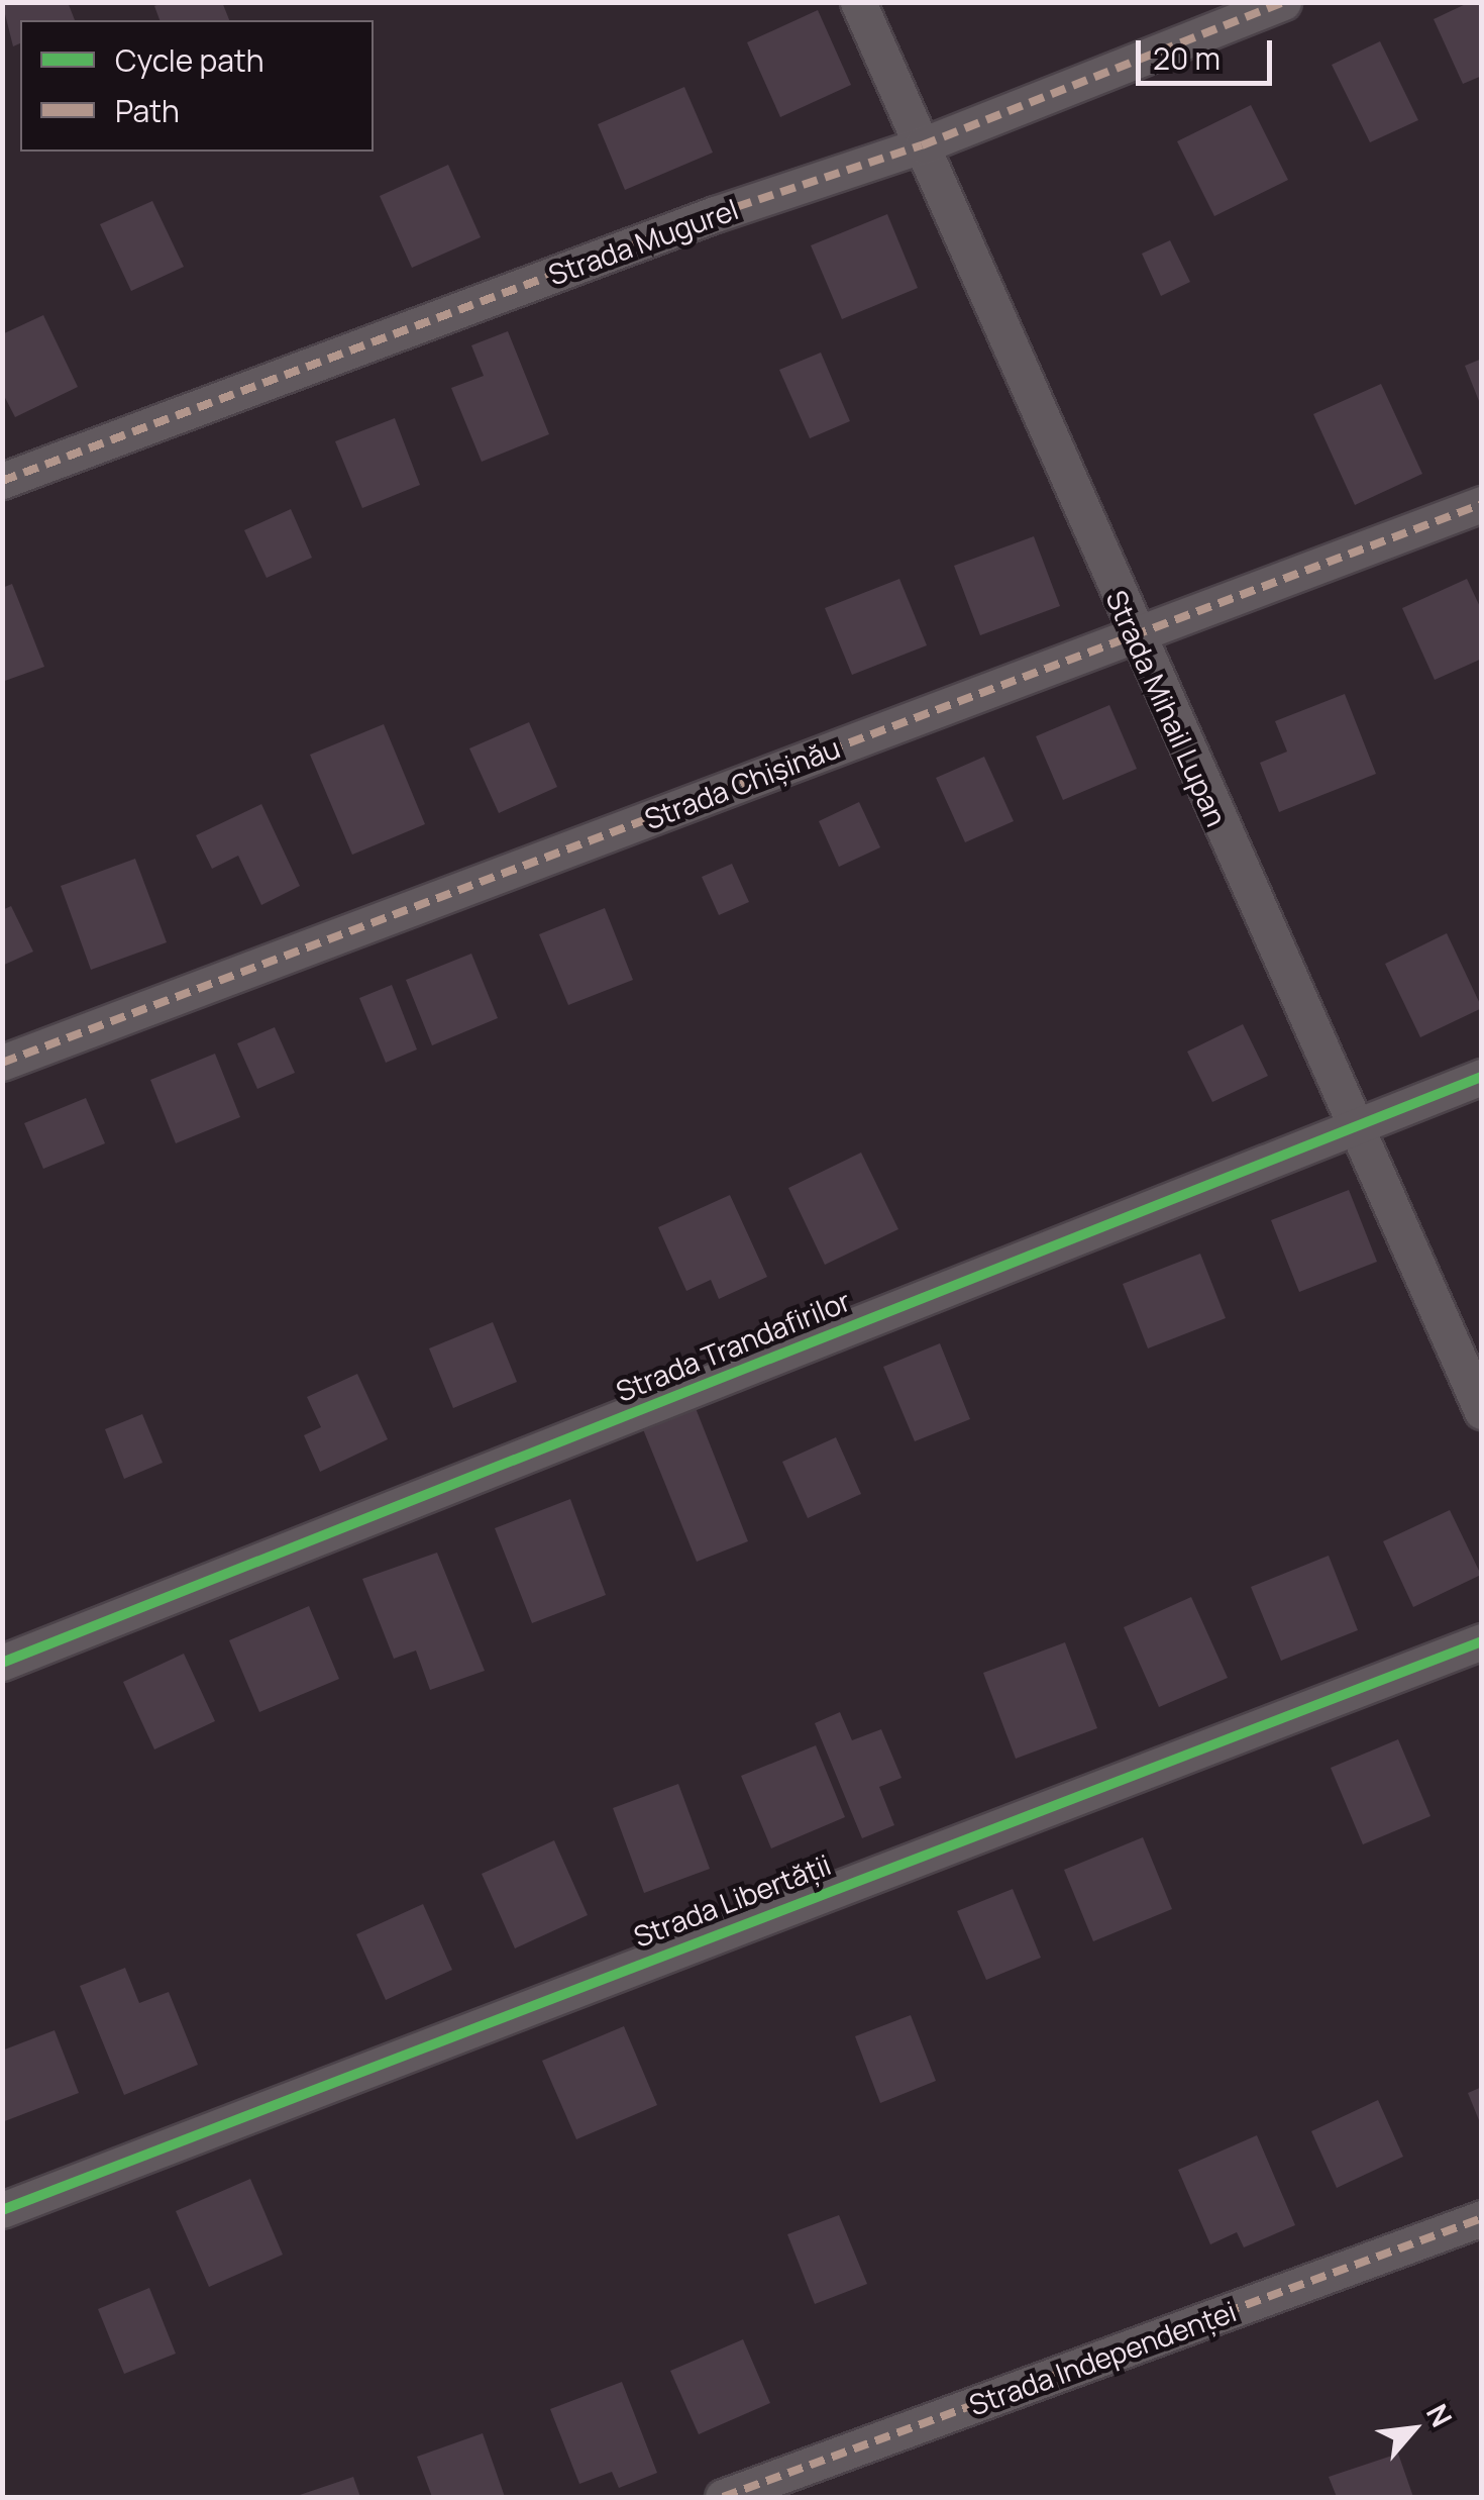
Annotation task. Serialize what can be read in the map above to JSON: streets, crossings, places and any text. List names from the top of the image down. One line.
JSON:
{"streets":{"street":["Strada Mugurel","Strada Mihail Lupan","Strada Chișinău","Strada Trandafirilor","Strada Libertății","Strada Independenței"]},"crossings":[["Strada Mugurel","Strada Mihail Lupan"],["Strada Mihail Lupan","Strada Chișinău"],["Strada Mihail Lupan","Strada Trandafirilor"]],"legend":["Cycle path","Path"],"scale_bar":"20 m","north":"top right"}
